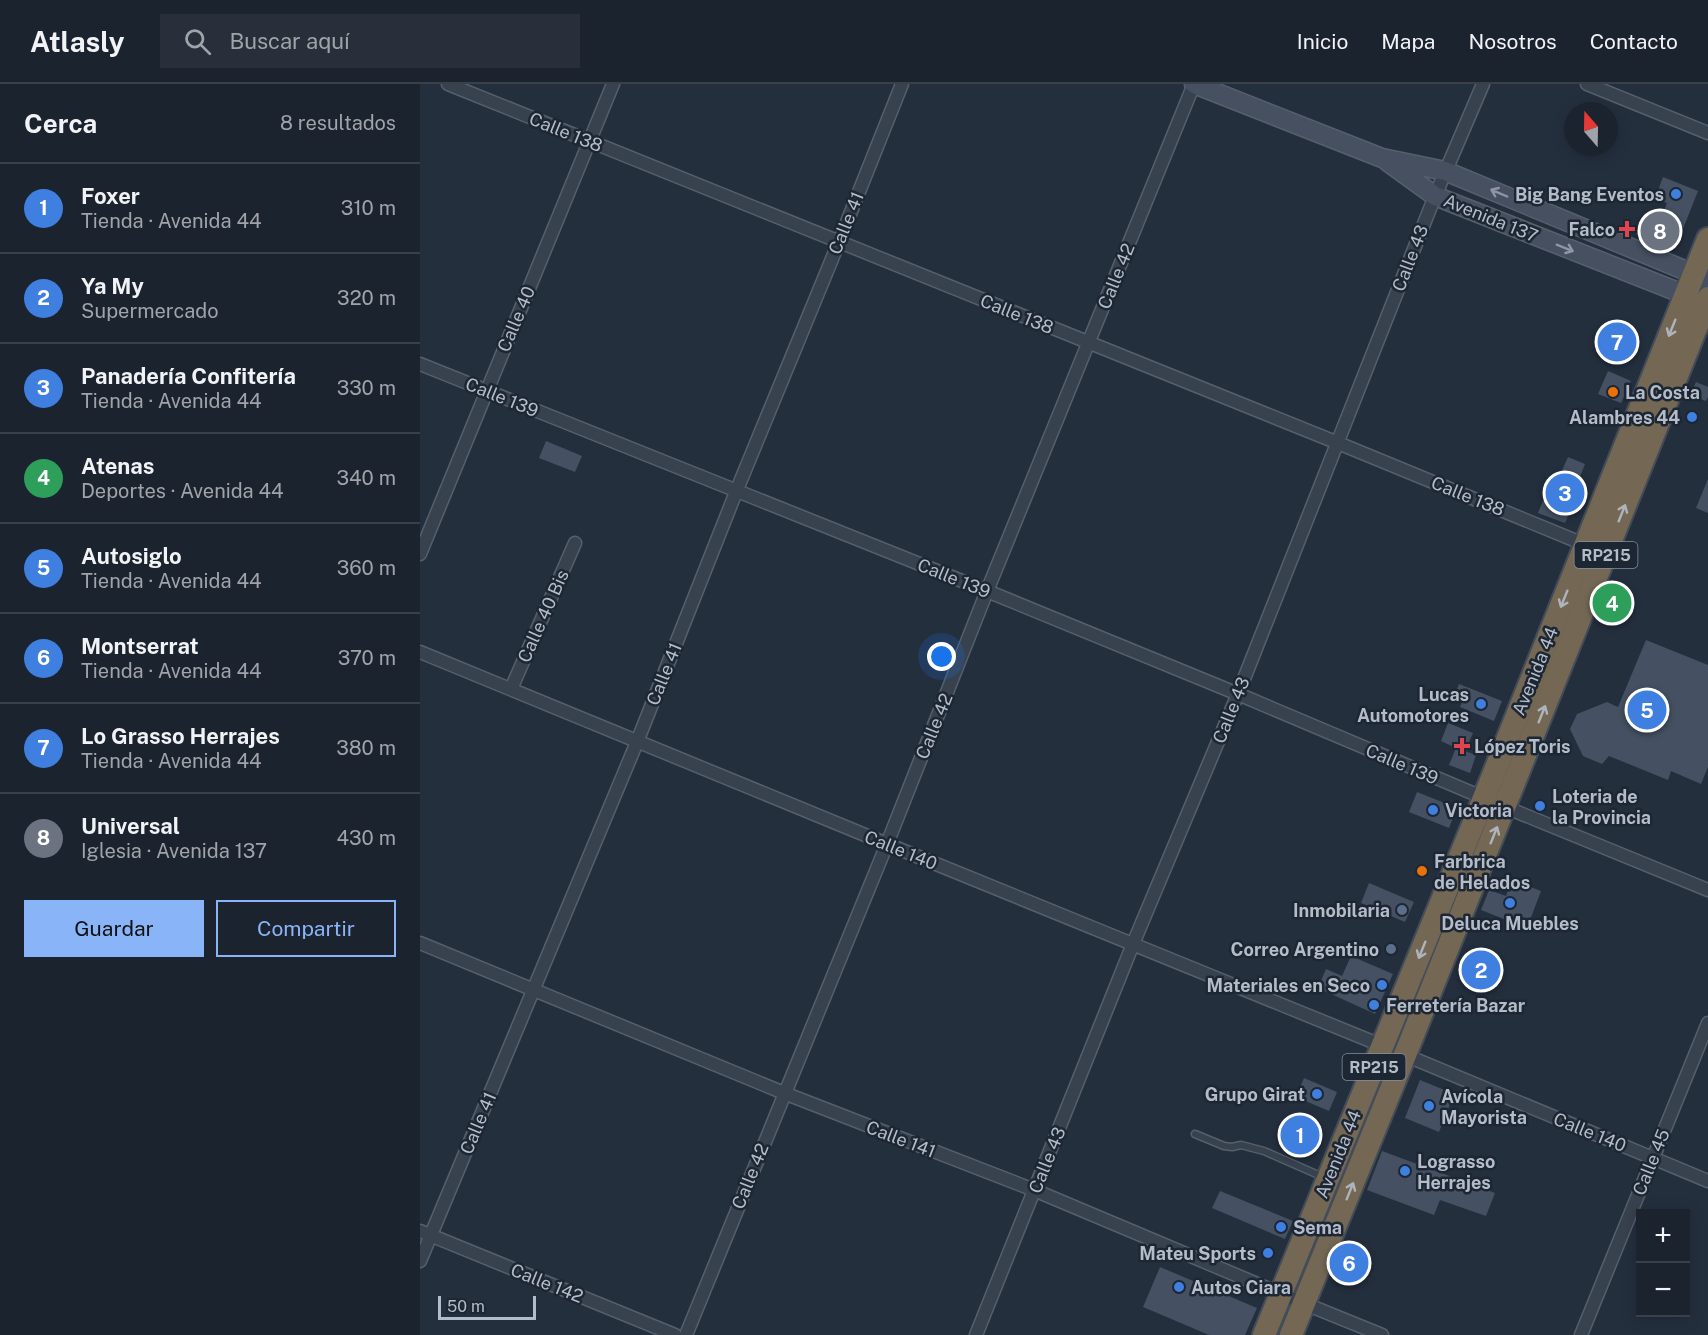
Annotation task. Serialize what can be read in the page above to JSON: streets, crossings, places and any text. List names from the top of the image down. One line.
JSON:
{"streets":{"highway":["RP215","Avenida 44"],"street":["Calle 138","Avenida 137","Calle 41","Calle 43","Calle 42","Calle 40","Calle 139","Calle 40 Bis","Calle 140","Calle 141","Calle 45","Calle 142"]},"crossings":[["Calle 138","Calle 41"],["Calle 138","Calle 43"],["Calle 138","Calle 42"],["Calle 138","Calle 40"],["Calle 138","Avenida 44"],["Avenida 137","Calle 43"],["Avenida 137","Calle 42"],["Avenida 137","Avenida 44"],["Calle 41","Calle 139"],["Calle 41","Calle 140"],["Calle 41","Calle 141"],["Calle 41","Calle 142"],["Calle 43","Calle 139"],["Calle 43","Calle 140"],["Calle 43","Calle 141"],["Calle 42","Calle 139"],["Calle 42","Calle 140"],["Calle 42","Calle 141"],["Calle 40","Calle 139"],["Calle 139","Avenida 44"],["Calle 40 Bis","Calle 140"],["Avenida 44","Calle 140"],["Avenida 44","Calle 141"],["Calle 140","Calle 45"]],"places":{"other":["Big Bang Eventos","La Costa","Alambres 44","Lucas Automotores","Loteria de la Provincia","Victoria","Farbrica de Helados","Deluca Muebles","Inmobilaria","Correo Argentino","Materiales en Seco","Ferretería Bazar","Grupo Girat","Avícola Mayorista","Lograsso Herrajes","Sema","Mateu Sports","Autos Ciara"],"health":["Falco","López Toris"]},"scale_bar":"50 m","north":"top","page":{"header":"Atlasly","search":"Buscar aquí","nav":["Inicio","Mapa","Nosotros","Contacto"],"heading":["Cerca","8 resultados"],"list":[{"mark":"1","name":"Foxer","note":"Tienda · Avenida 44","value":"310 m"},{"mark":"2","name":"Ya My","note":"Supermercado","value":"320 m"},{"mark":"3","name":"Panadería Confitería","note":"Tienda · Avenida 44","value":"330 m"},{"mark":"4","name":"Atenas","note":"Deportes · Avenida 44","value":"340 m"},{"mark":"5","name":"Autosiglo","note":"Tienda · Avenida 44","value":"360 m"},{"mark":"6","name":"Montserrat","note":"Tienda · Avenida 44","value":"370 m"},{"mark":"7","name":"Lo Grasso Herrajes","note":"Tienda · Avenida 44","value":"380 m"},{"mark":"8","name":"Universal","note":"Iglesia · Avenida 137","value":"430 m"}],"pins":["8","7","3","4","5","2","1","6"],"buttons":["Guardar","Compartir"],"map_buttons":["+","−"],"scale":"50 m"}}
